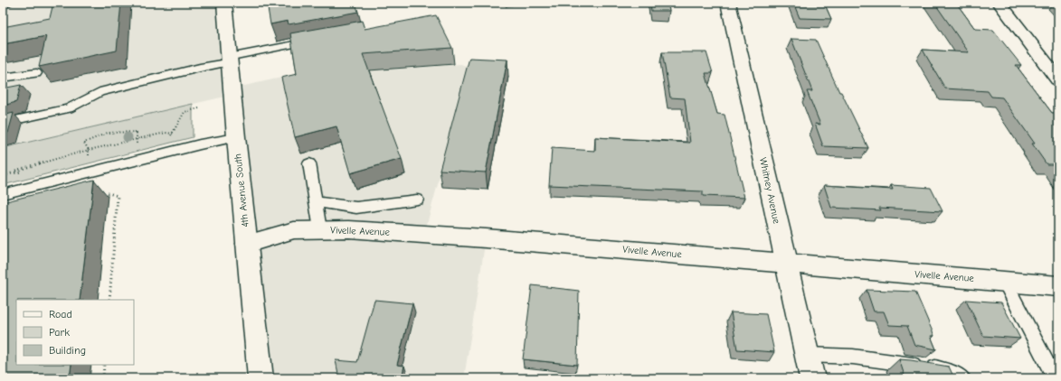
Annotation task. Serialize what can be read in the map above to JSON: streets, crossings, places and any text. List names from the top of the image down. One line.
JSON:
{"streets":{"street":["4th Avenue South","Whitney Avenue","Vivelle Avenue"]},"crossings":[["4th Avenue South","Vivelle Avenue"],["Whitney Avenue","Vivelle Avenue"]],"legend":["Road","Park","Building"]}
